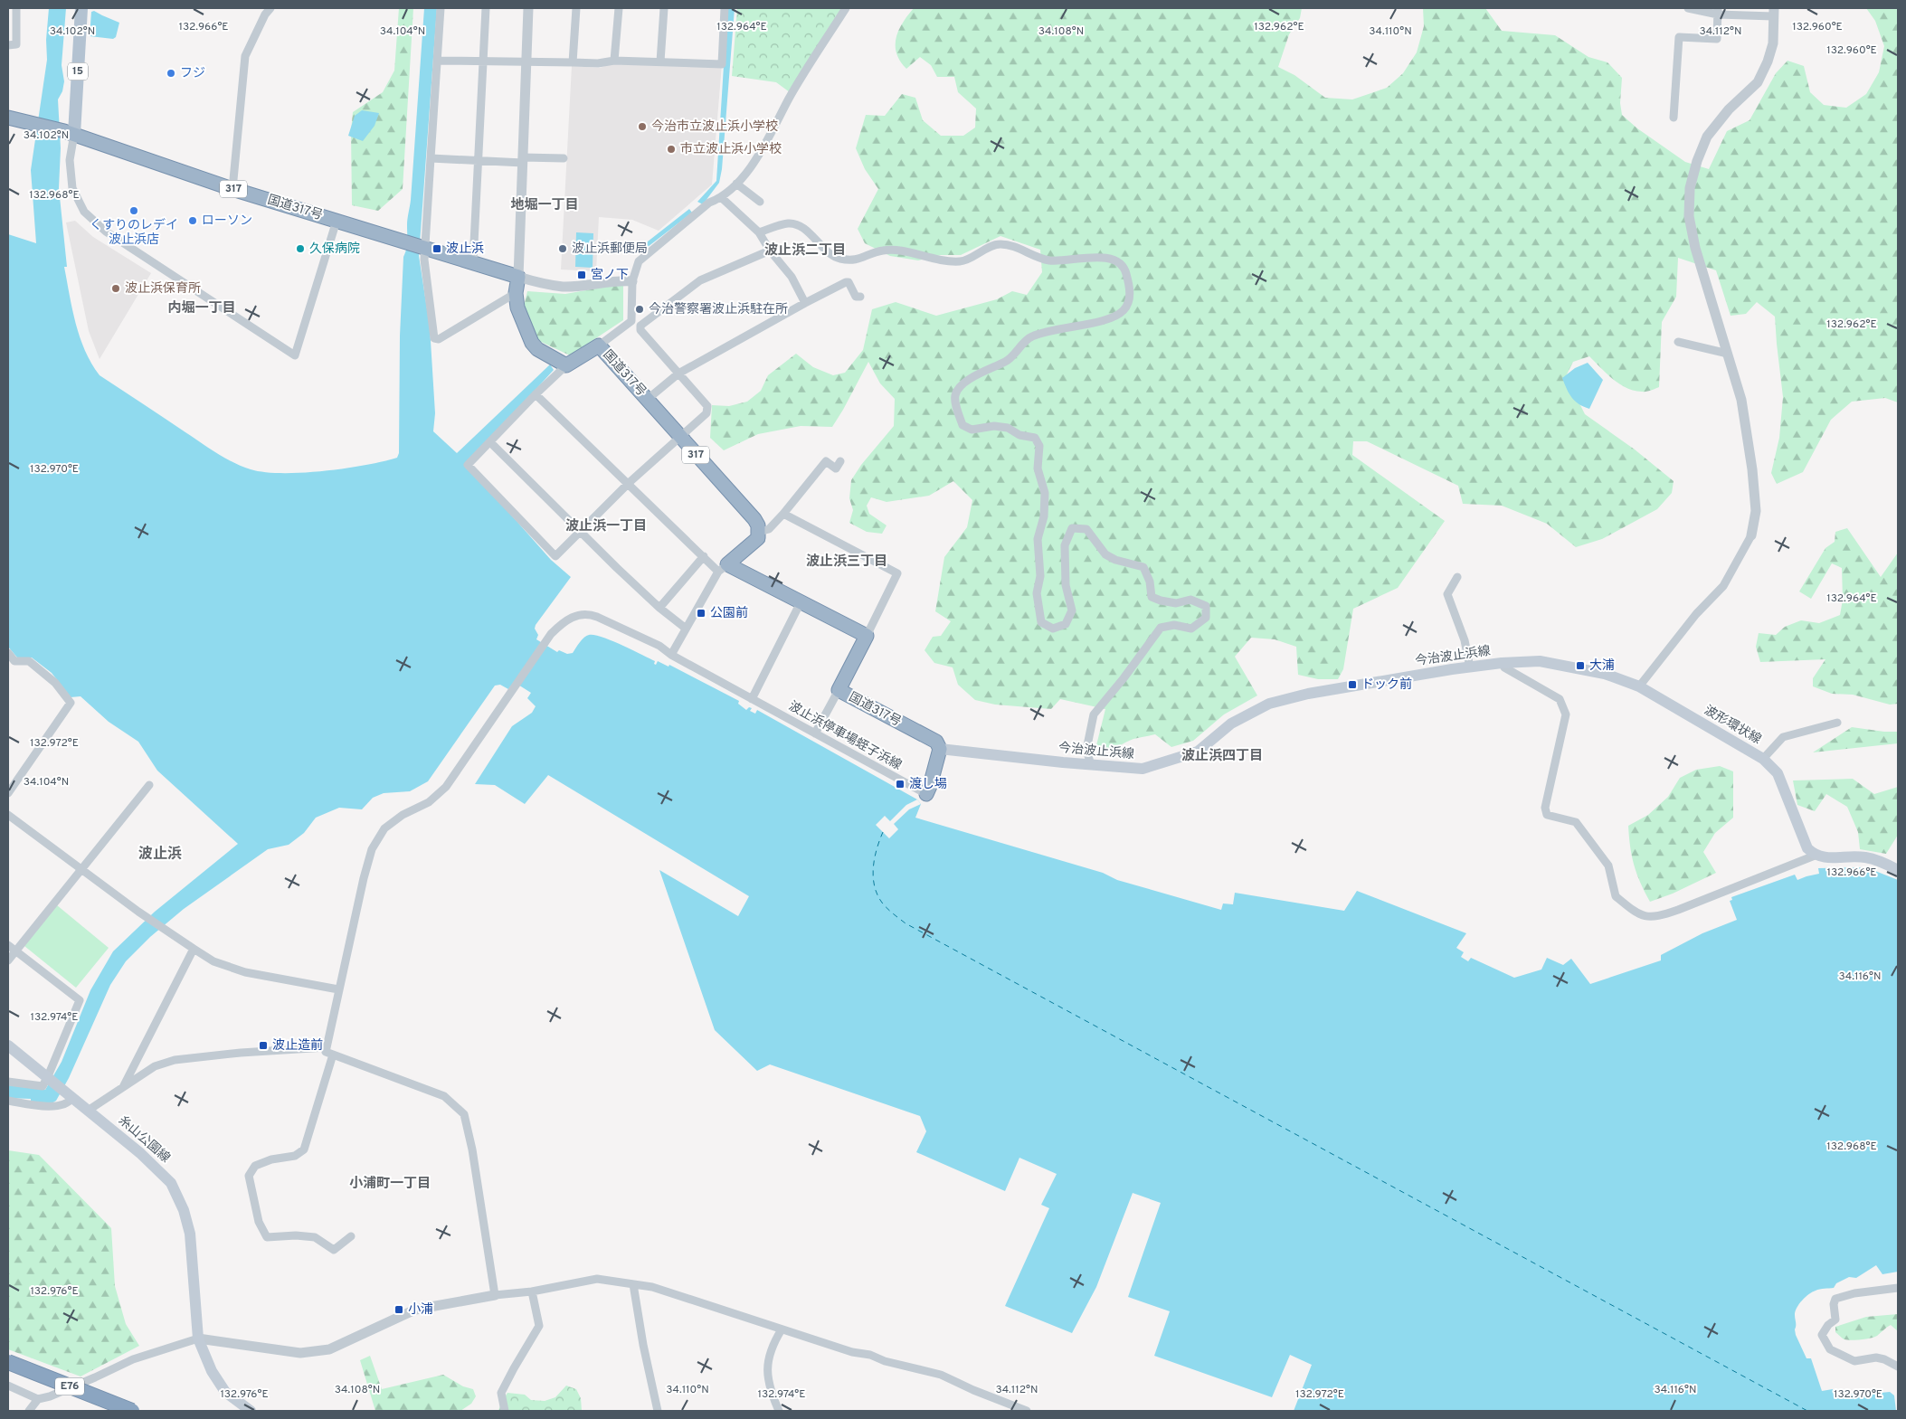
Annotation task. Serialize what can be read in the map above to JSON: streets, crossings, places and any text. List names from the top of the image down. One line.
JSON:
{"streets":{"highway":["317","国道317号","E76"],"main road":["15","今治波止浜線","波形環状線","糸山公園線"],"street":["波止浜停車場蛭子浜線"]},"crossings":[["15","国道317号"],["国道317号","今治波止浜線"],["今治波止浜線","波形環状線"]],"districts":["地堀一丁目","波止浜二丁目","内堀一丁目","波止浜一丁目","波止浜三丁目","波止浜四丁目","波止浜","小浦町一丁目"],"places":{"other":["フジ","今治市立波止浜小学校","市立波止浜小学校","くすりのレデイ 波止浜店","ローソン","久保病院","波止浜郵便局","波止浜保育所","今治警察署波止浜駐在所"],"transit":["波止浜","宮ノ下","公園前","大浦","ドック前","渡し場","波止造前","小浦"]},"coordinates":["132.960°E","132.966°E","132.964°E","132.962°E","34.102°N","34.104°N","34.108°N","34.110°N","34.112°N","132.968°E","132.970°E","132.972°E","34.116°N","132.974°E","132.976°E"]}
